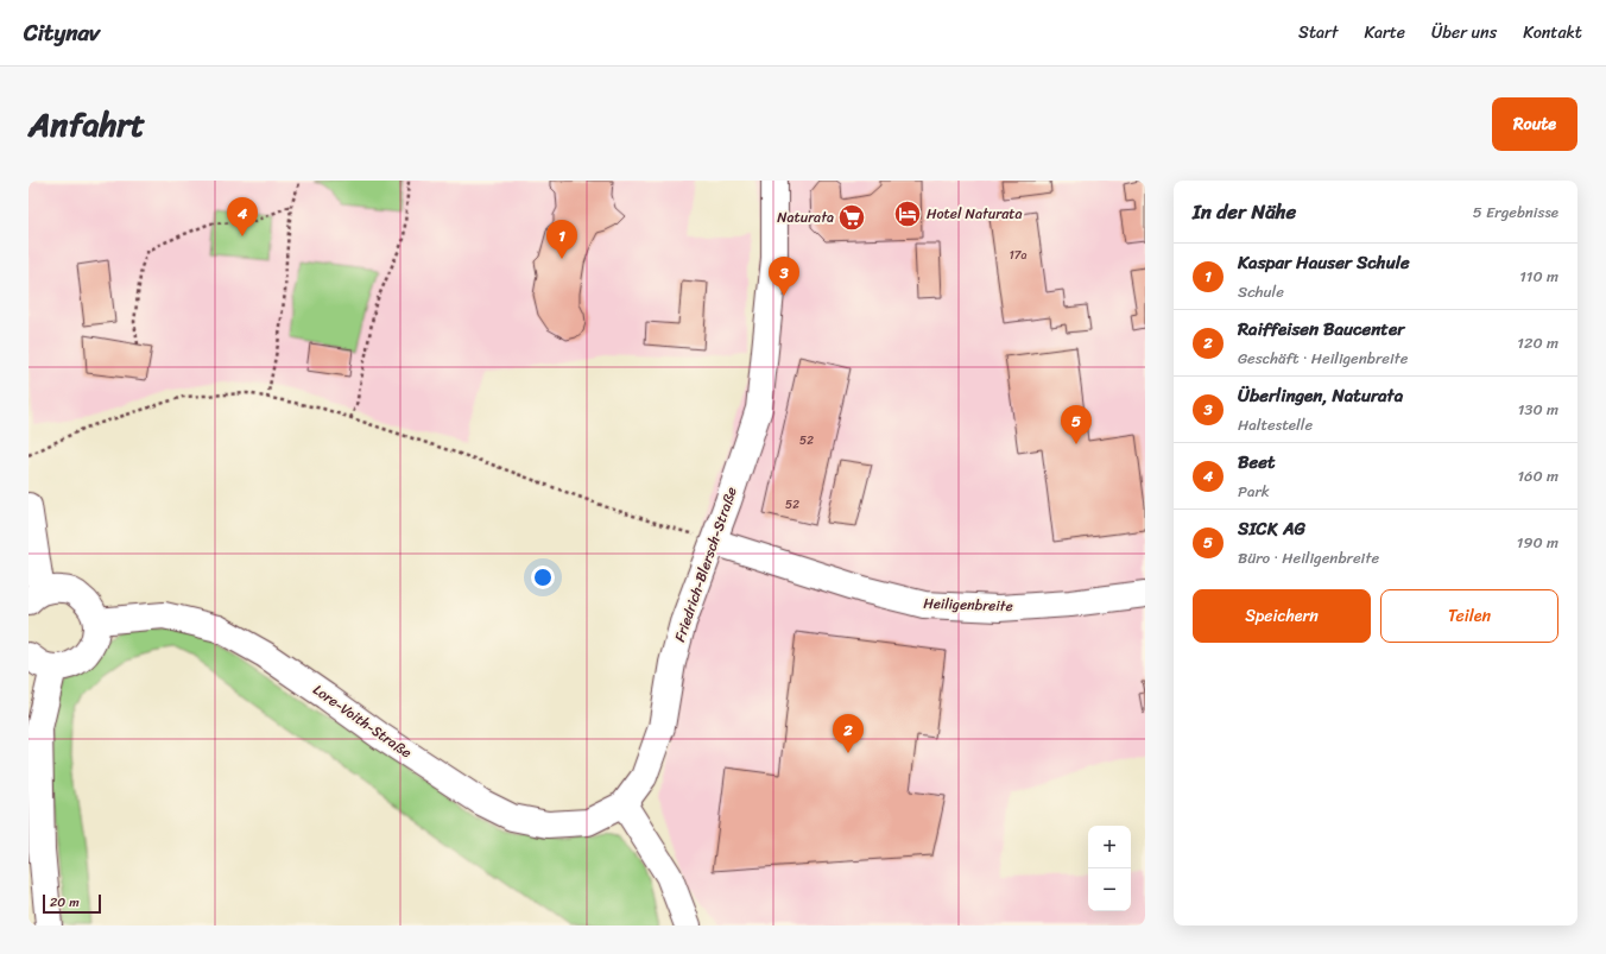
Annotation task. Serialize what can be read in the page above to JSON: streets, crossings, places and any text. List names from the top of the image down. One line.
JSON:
{"streets":{"street":["Friedrich-Blersch-Straße","Heiligenbreite","Lore-Voith-Straße"]},"crossings":[["Friedrich-Blersch-Straße","Heiligenbreite"],["Friedrich-Blersch-Straße","Lore-Voith-Straße"]],"places":{"hotel":["Hotel Naturata"],"supermarket":["Naturata"]},"house_numbers":["17a","52","52"],"scale_bar":"20 m","page":{"header":"Citynav","nav":["Start","Karte","Über uns","Kontakt"],"title":"Anfahrt","buttons":["Route",["Speichern","Teilen"]],"heading":["In der Nähe","5 Ergebnisse"],"pins":["4","1","3","5","2"],"list":[{"mark":"1","name":"Kaspar Hauser Schule","note":"Schule","value":"110 m"},{"mark":"2","name":"Raiffeisen Baucenter","note":"Geschäft · Heiligenbreite","value":"120 m"},{"mark":"3","name":"Überlingen, Naturata","note":"Haltestelle","value":"130 m"},{"mark":"4","name":"Beet","note":"Park","value":"160 m"},{"mark":"5","name":"SICK AG","note":"Büro · Heiligenbreite","value":"190 m"}],"map_buttons":["+","−"],"scale":"20 m"}}
